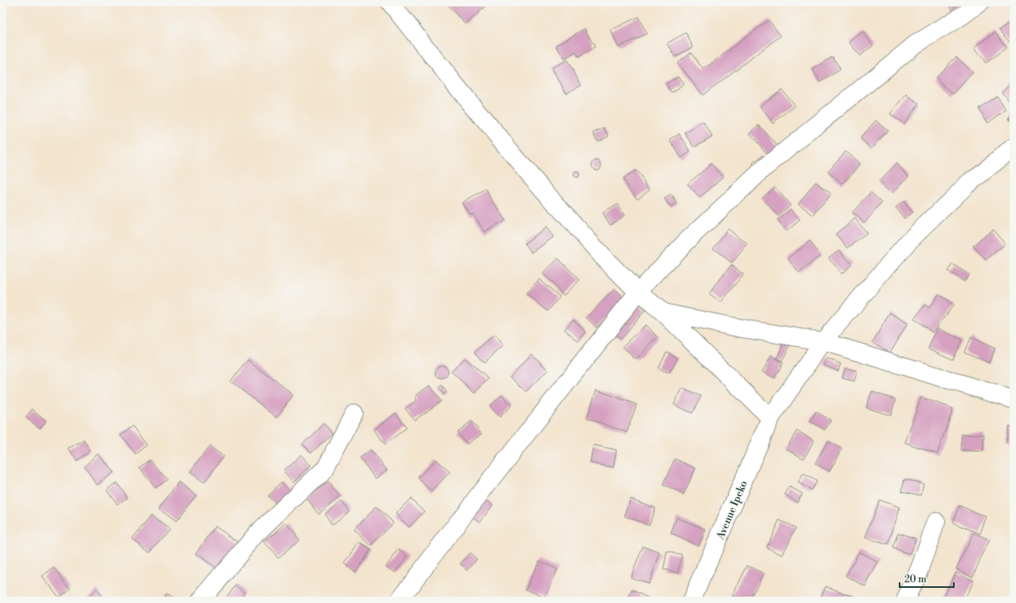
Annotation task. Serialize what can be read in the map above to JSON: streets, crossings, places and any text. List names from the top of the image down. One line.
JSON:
{"streets":{"street":["Avenue Ipeko"]},"scale_bar":"20 m"}
